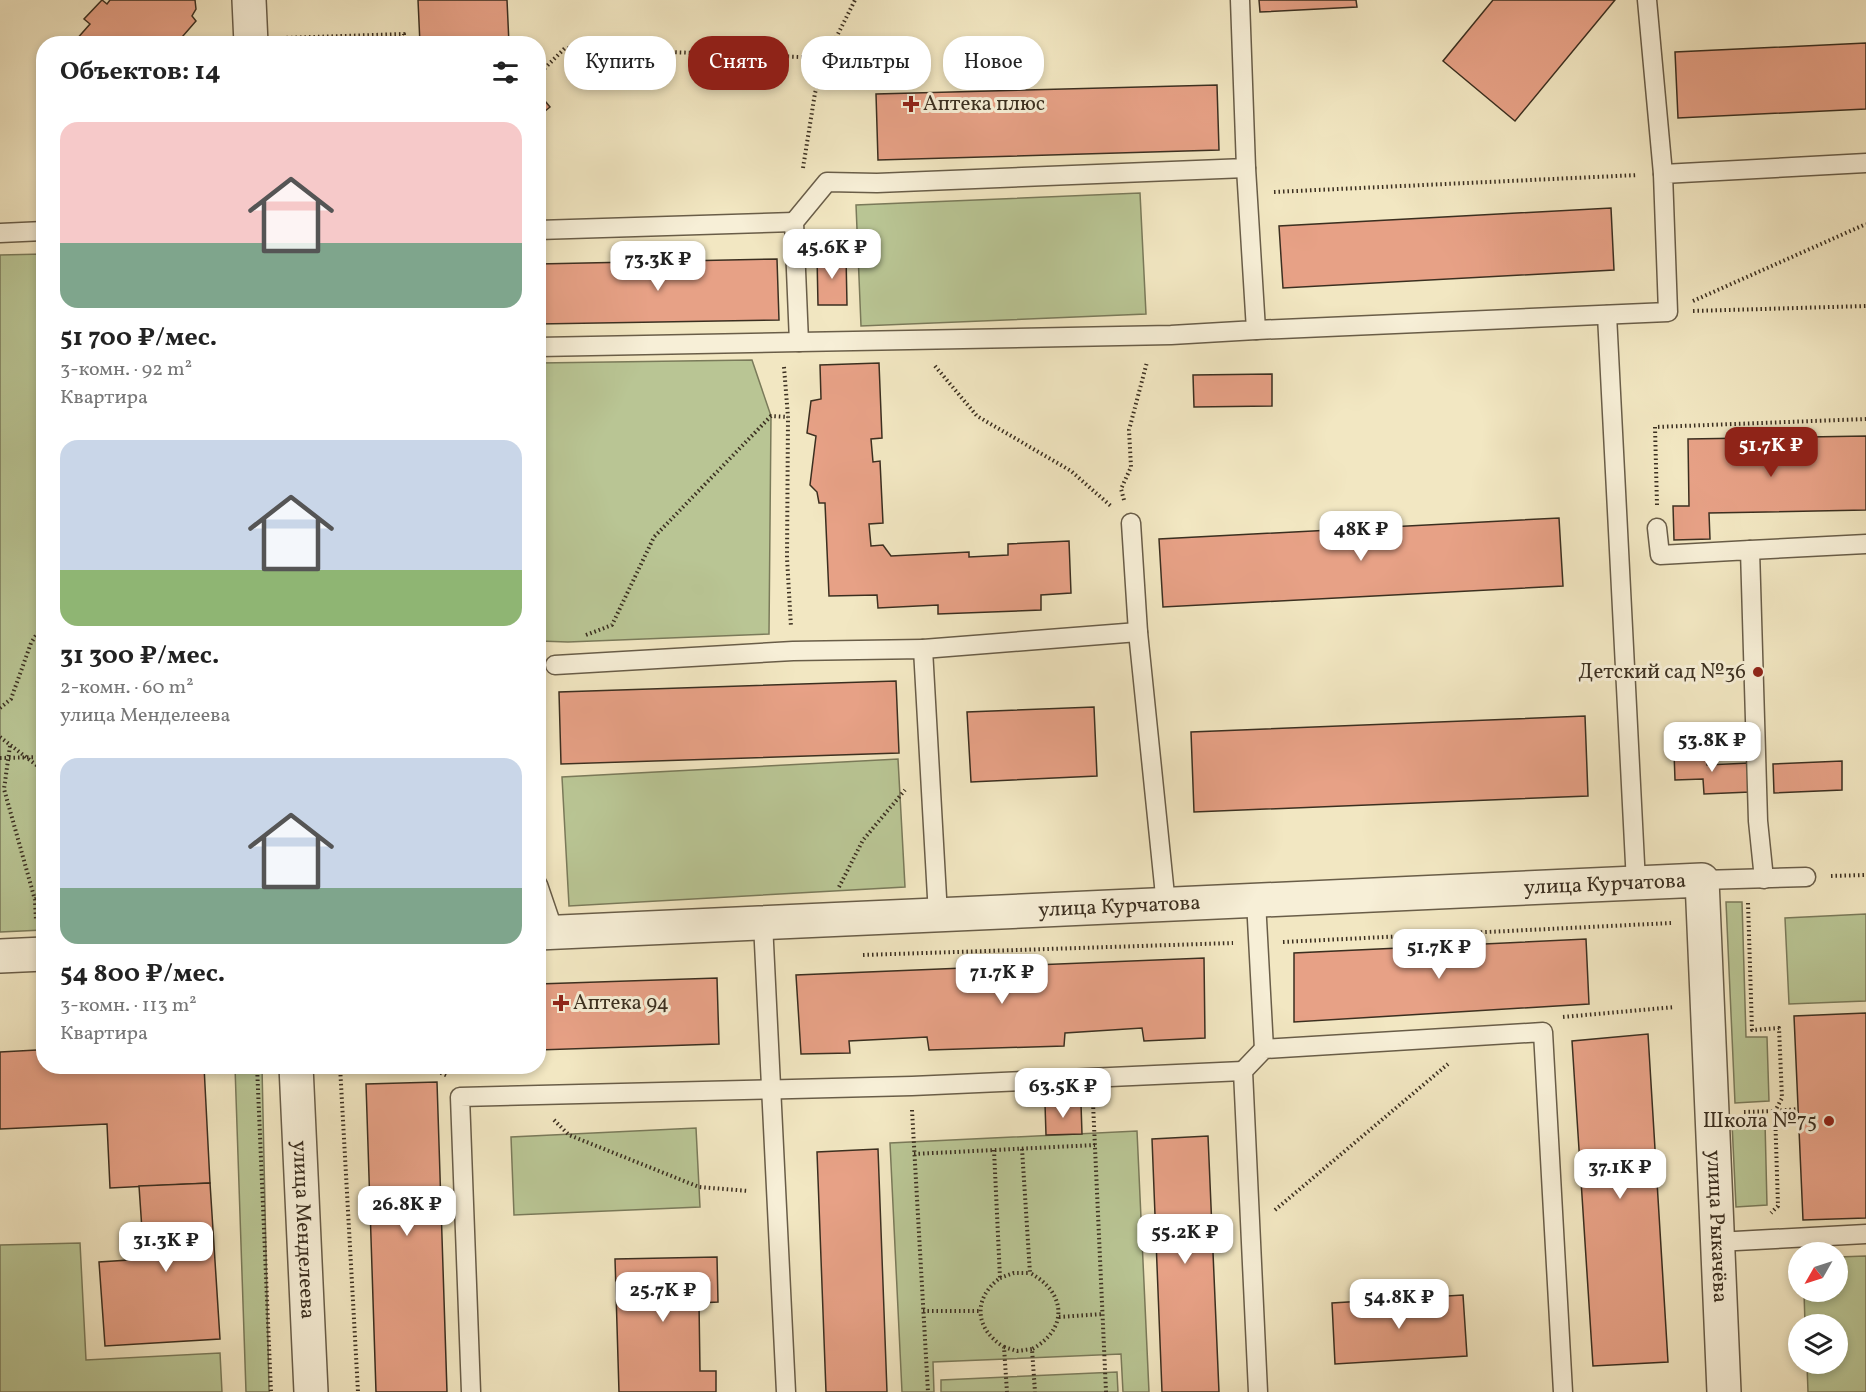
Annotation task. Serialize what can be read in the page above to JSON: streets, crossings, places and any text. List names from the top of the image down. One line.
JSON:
{"streets":{"street":["улица Курчатова","улица Рыкачёва","улица Менделеева"]},"crossings":[["улица Курчатова","улица Рыкачёва"]],"places":{"health":["Аптека плюс","Аптека 94"],"other":["Детский сад №36","Школа №75"]},"north":"bottom left","page":{"chip":["Купить","Снять","Фильтры","Новое"],"heading":"Объектов: 14","list":[{"name":"51 700 ₽/мес.","note":"3-комн. · 92 m² · Квартира"},{"name":"31 300 ₽/мес.","note":"2-комн. · 60 m² · улица Менделеева"},{"name":"54 800 ₽/мес.","note":"3-комн. · 113 m² · Квартира"}],"price":["45.6K ₽","73.3K ₽","51.7K ₽","48K ₽","53.8K ₽","51.7K ₽","71.7K ₽","63.5K ₽","37.1K ₽","26.8K ₽","55.2K ₽","31.3K ₽","25.7K ₽","54.8K ₽"]}}
